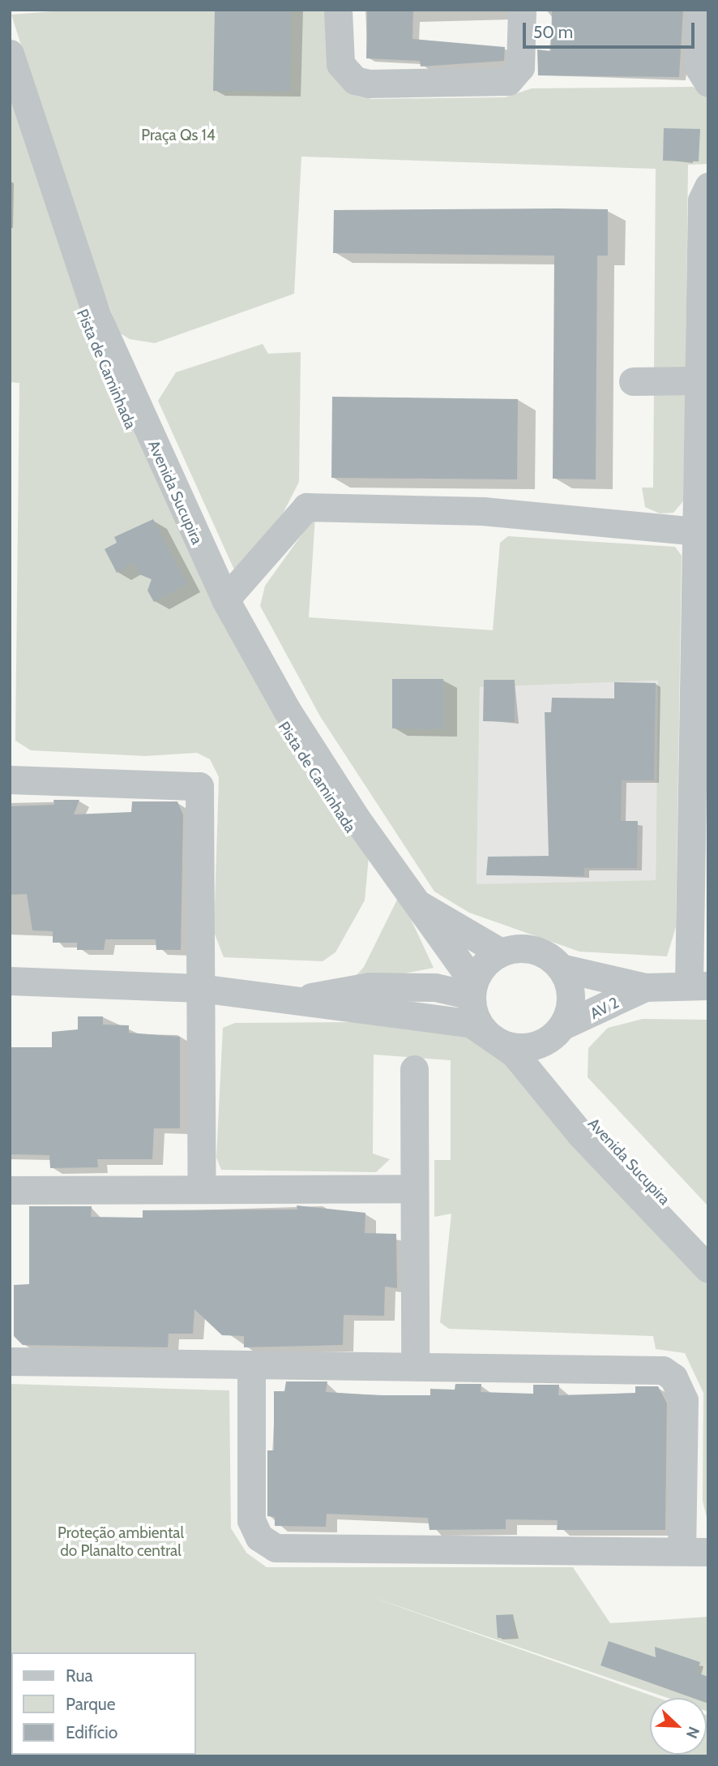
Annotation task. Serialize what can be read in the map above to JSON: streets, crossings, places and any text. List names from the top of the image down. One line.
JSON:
{"streets":{"street":["Pista de Caminhada","Avenida Sucupira","AV 2"]},"crossings":[["Avenida Sucupira","AV 2"]],"parks":["Praça Qs 14","Proteção ambiental do Planalto central"],"legend":["Rua","Parque","Edifício"],"scale_bar":"50 m","north":"bottom right"}
